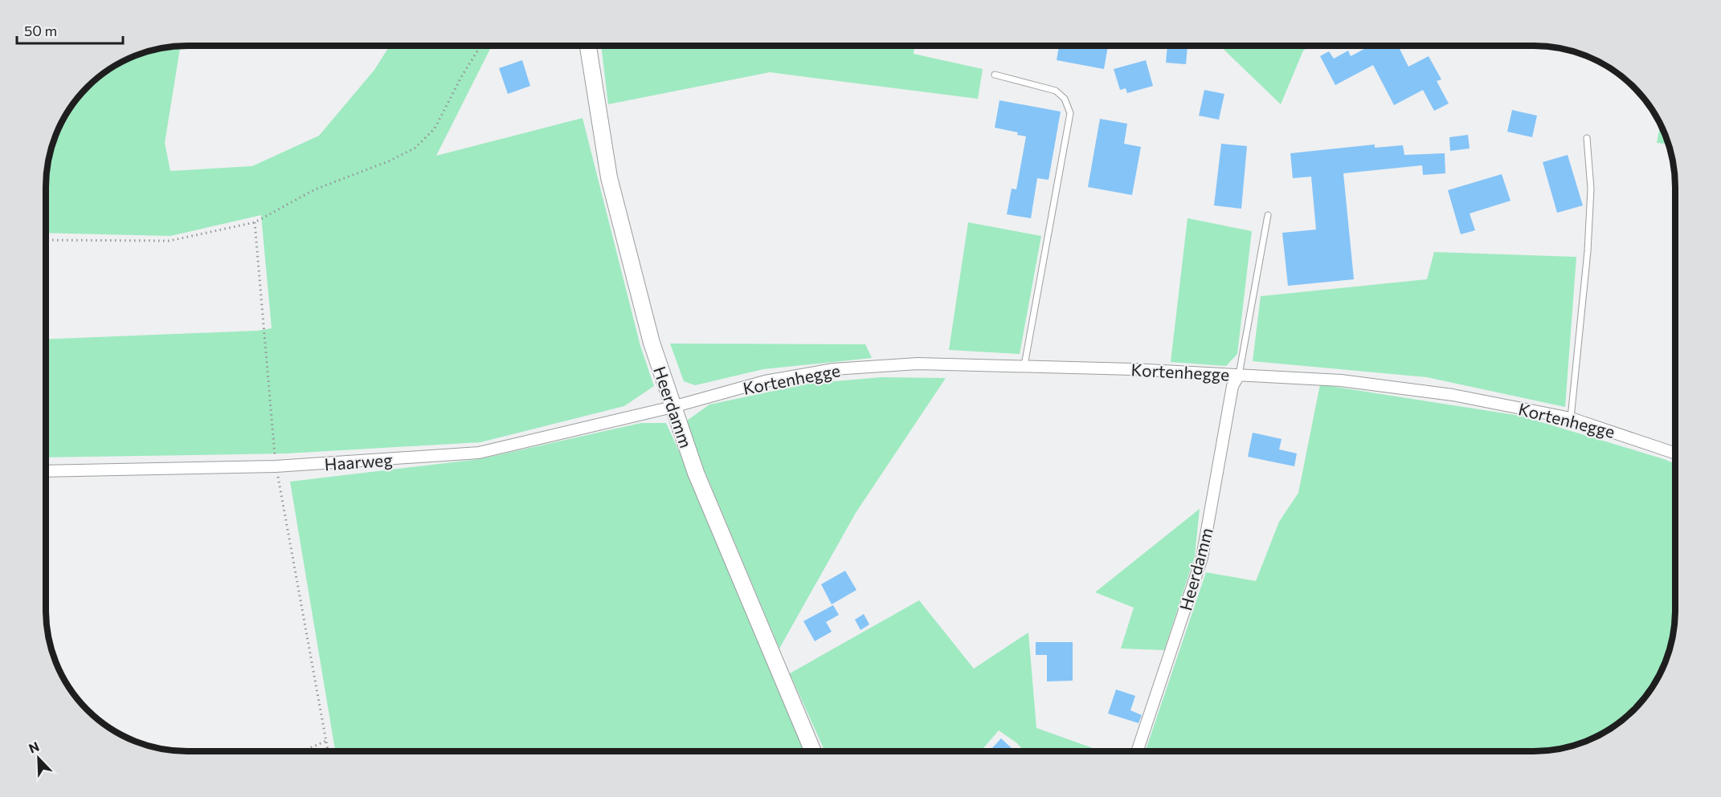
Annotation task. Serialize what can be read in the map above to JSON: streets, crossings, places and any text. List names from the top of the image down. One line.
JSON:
{"streets":{"street":["Kortenhegge","Heerdamm","Haarweg"]},"crossings":[["Kortenhegge","Heerdamm"],["Kortenhegge","Haarweg"],["Heerdamm","Haarweg"]],"scale_bar":"50 m","north":"top left"}
